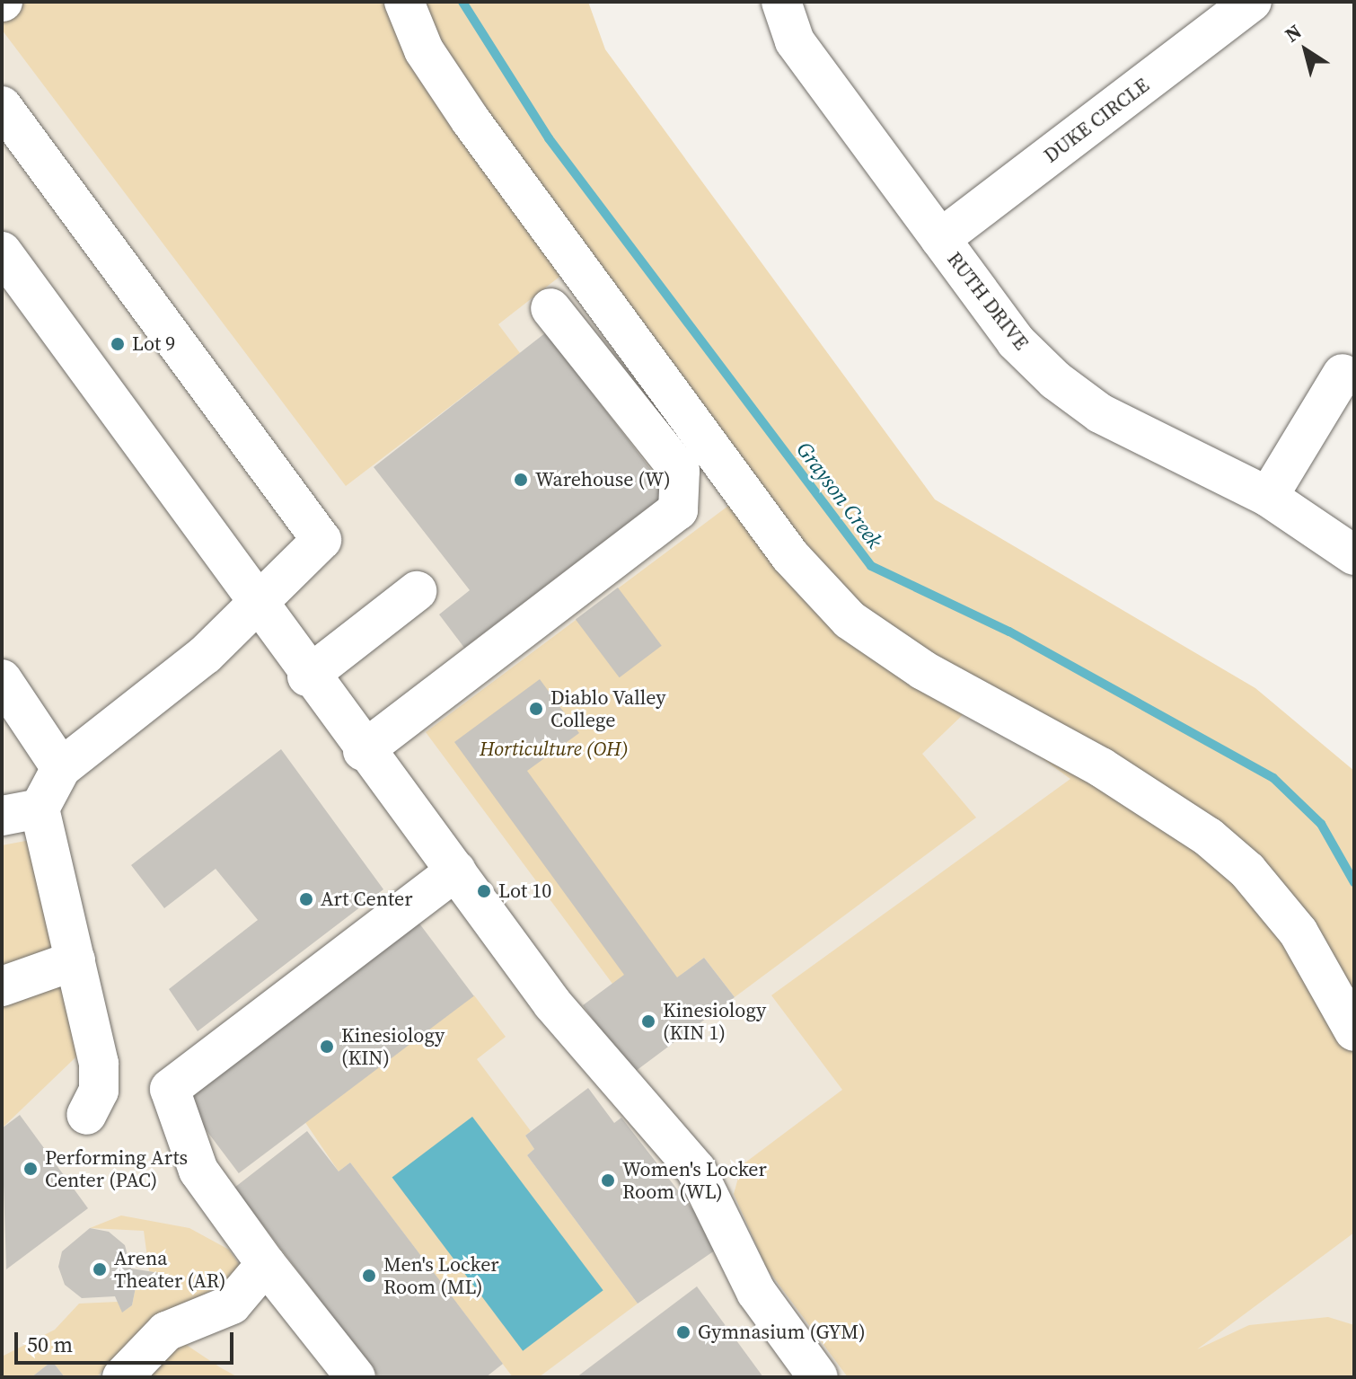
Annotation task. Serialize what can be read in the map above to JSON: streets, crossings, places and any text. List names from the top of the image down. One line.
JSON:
{"streets":{"street":["DUKE CIRCLE","RUTH DRIVE"]},"crossings":[["DUKE CIRCLE","RUTH DRIVE"]],"water":["Grayson Creek"],"parks":["Horticulture (OH)"],"places":["Lot 9","Warehouse (W)","Diablo Valley College","Lot 10","Art Center","Kinesiology (KIN 1)","Kinesiology (KIN)","Performing Arts Center (PAC)","Women's Locker Room (WL)","Arena Theater (AR)","Men's Locker Room (ML)","Gymnasium (GYM)"],"scale_bar":"50 m","north":"top left"}
